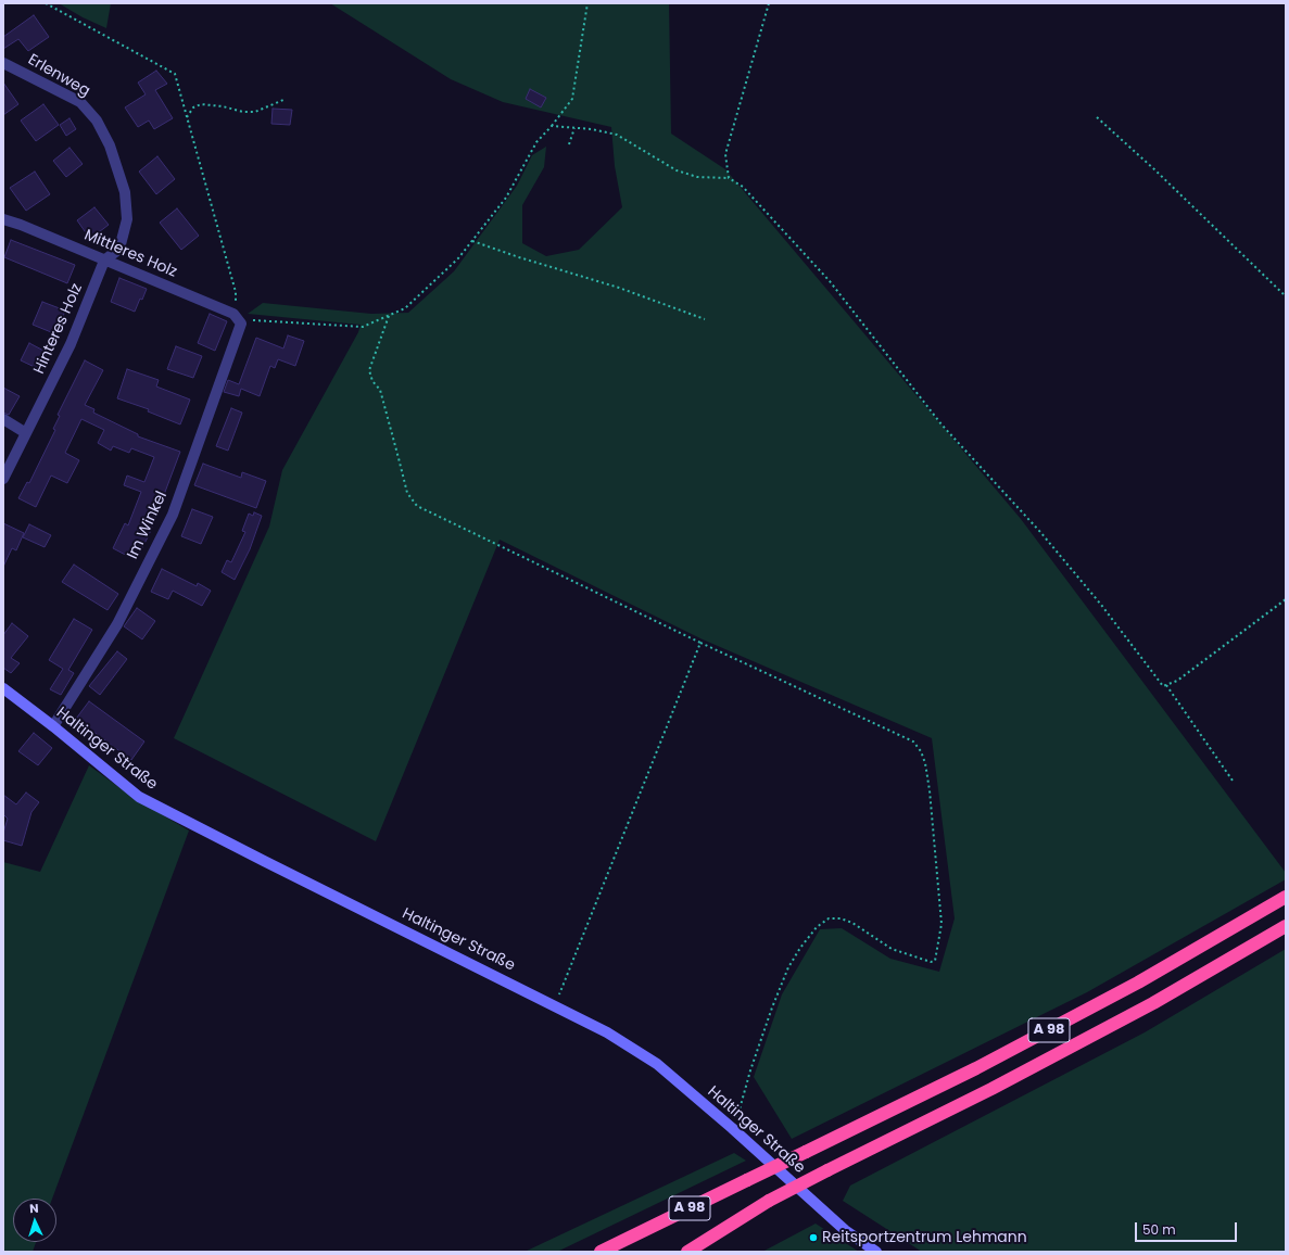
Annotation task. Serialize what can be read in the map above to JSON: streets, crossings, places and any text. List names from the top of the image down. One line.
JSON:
{"streets":{"highway":["A 98"],"street":["Erlenweg","Mittleres Holz","Hinteres Holz","Im Winkel","Haltinger Straße"]},"crossings":[["Erlenweg","Hinteres Holz"],["Mittleres Holz","Hinteres Holz"],["Mittleres Holz","Im Winkel"],["Im Winkel","Haltinger Straße"]],"places":["Reitsportzentrum Lehmann"],"scale_bar":"50 m","north":"top"}
